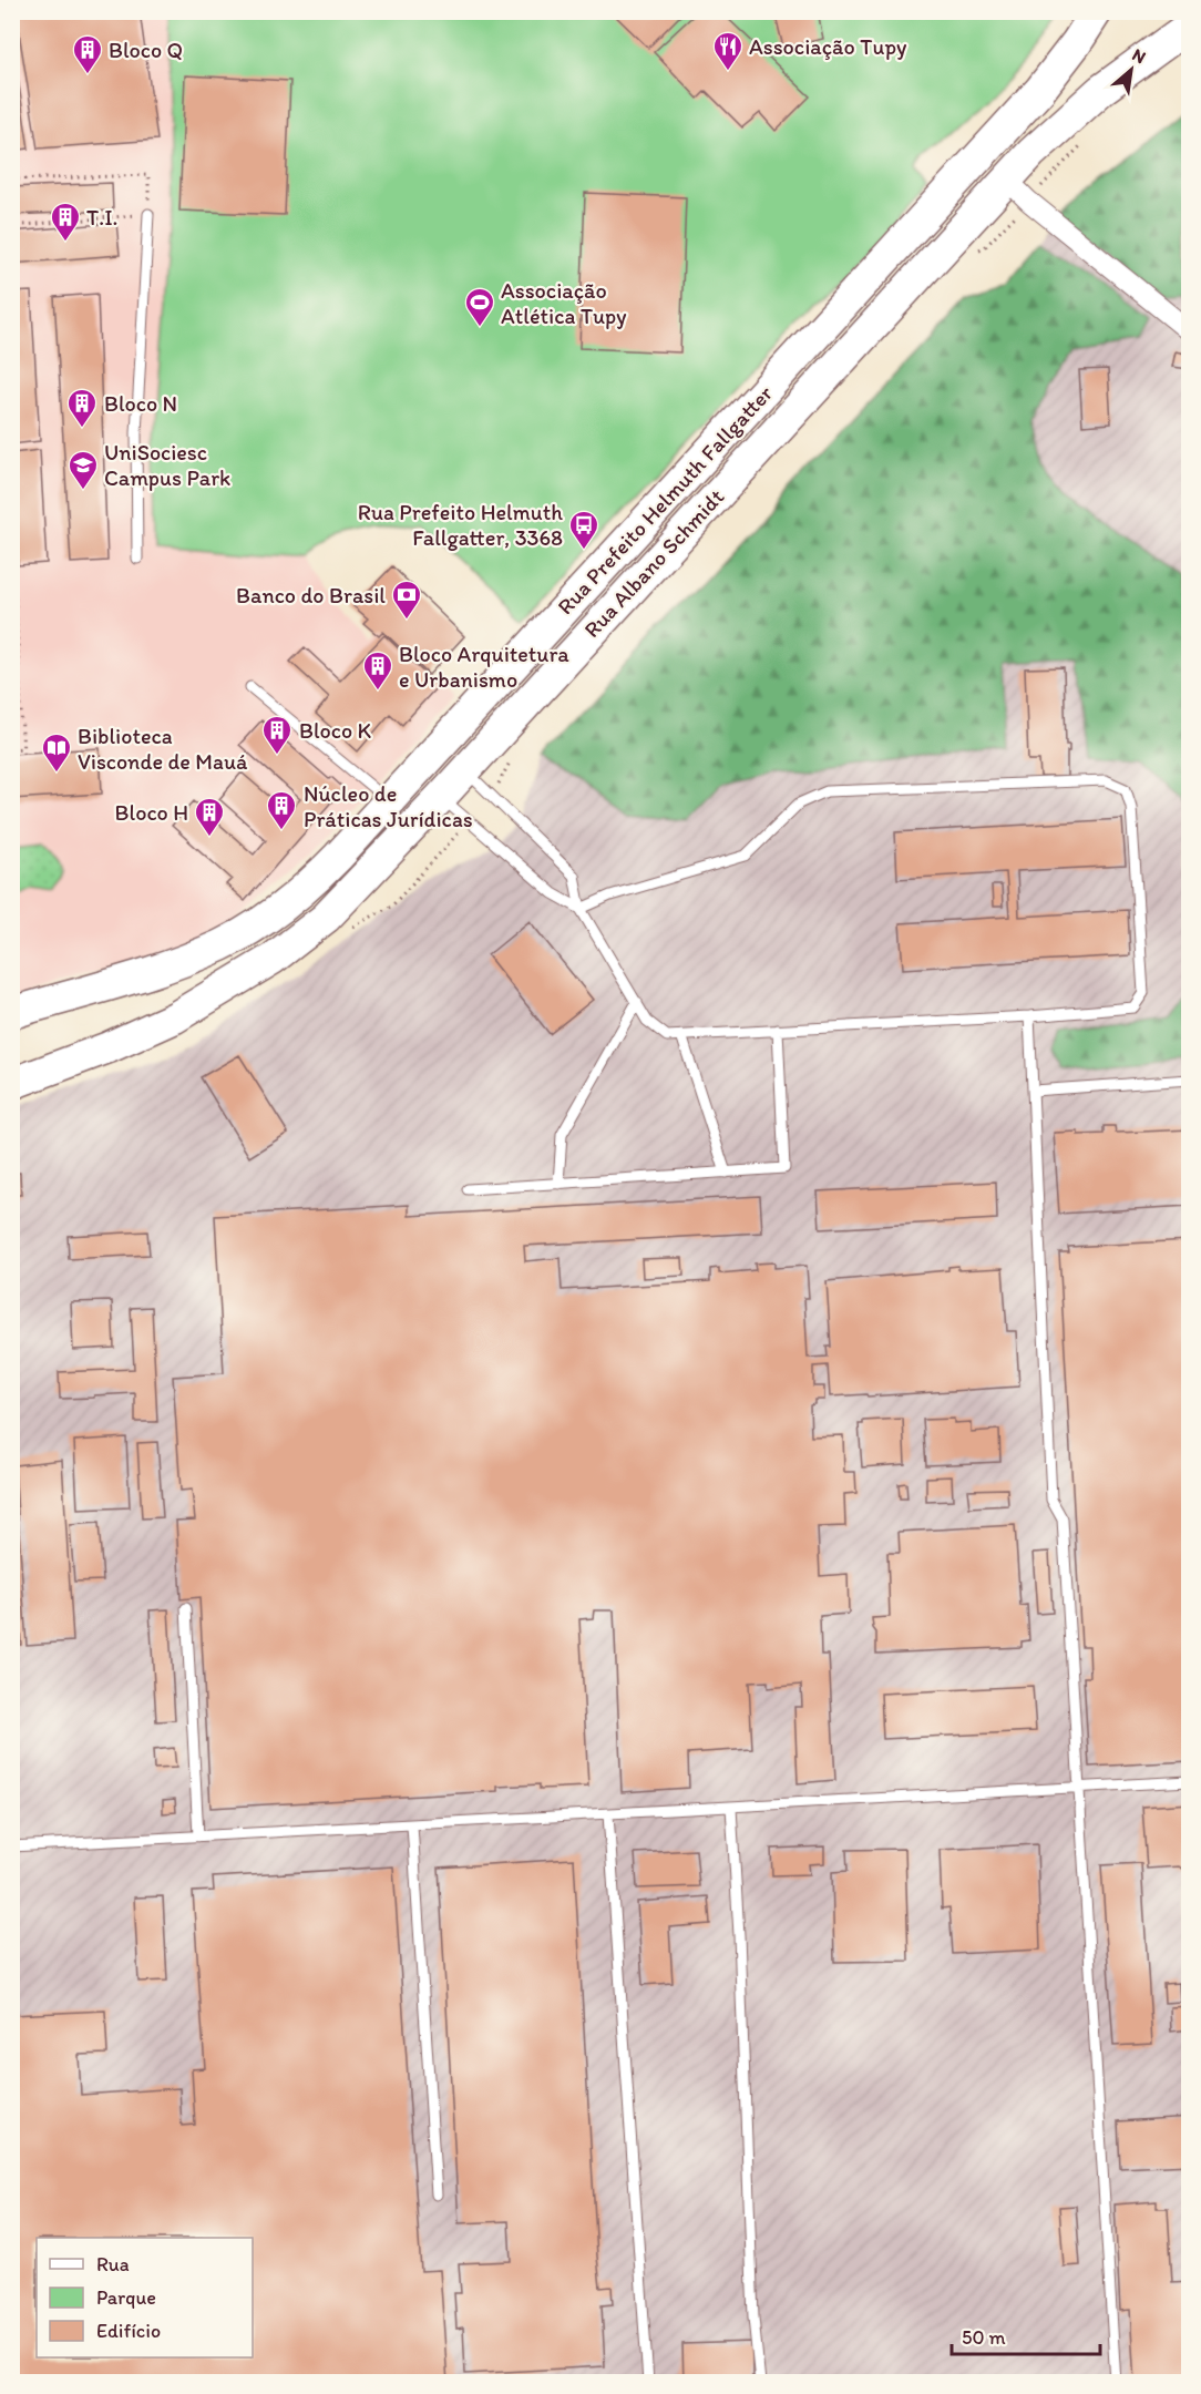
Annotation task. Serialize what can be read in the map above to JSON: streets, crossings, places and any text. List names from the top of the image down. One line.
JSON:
{"streets":{"main road":["Rua Prefeito Helmuth Fallgatter","Rua Albano Schmidt"]},"places":{"restaurant":["Associação Tupy"],"building":["Bloco Q","T.I.","Bloco N","Bloco Arquitetura e Urbanismo","Bloco K","Núcleo de Práticas Jurídicas","Bloco H"],"sports":["Associação Atlética Tupy"],"school or university":["UniSociesc Campus Park"],"bus stop":["Rua Prefeito Helmuth Fallgatter, 3368"],"bank":["Banco do Brasil"],"library":["Biblioteca Visconde de Mauá"]},"legend":["Rua","Parque","Edifício"],"scale_bar":"50 m","north":"top right"}
